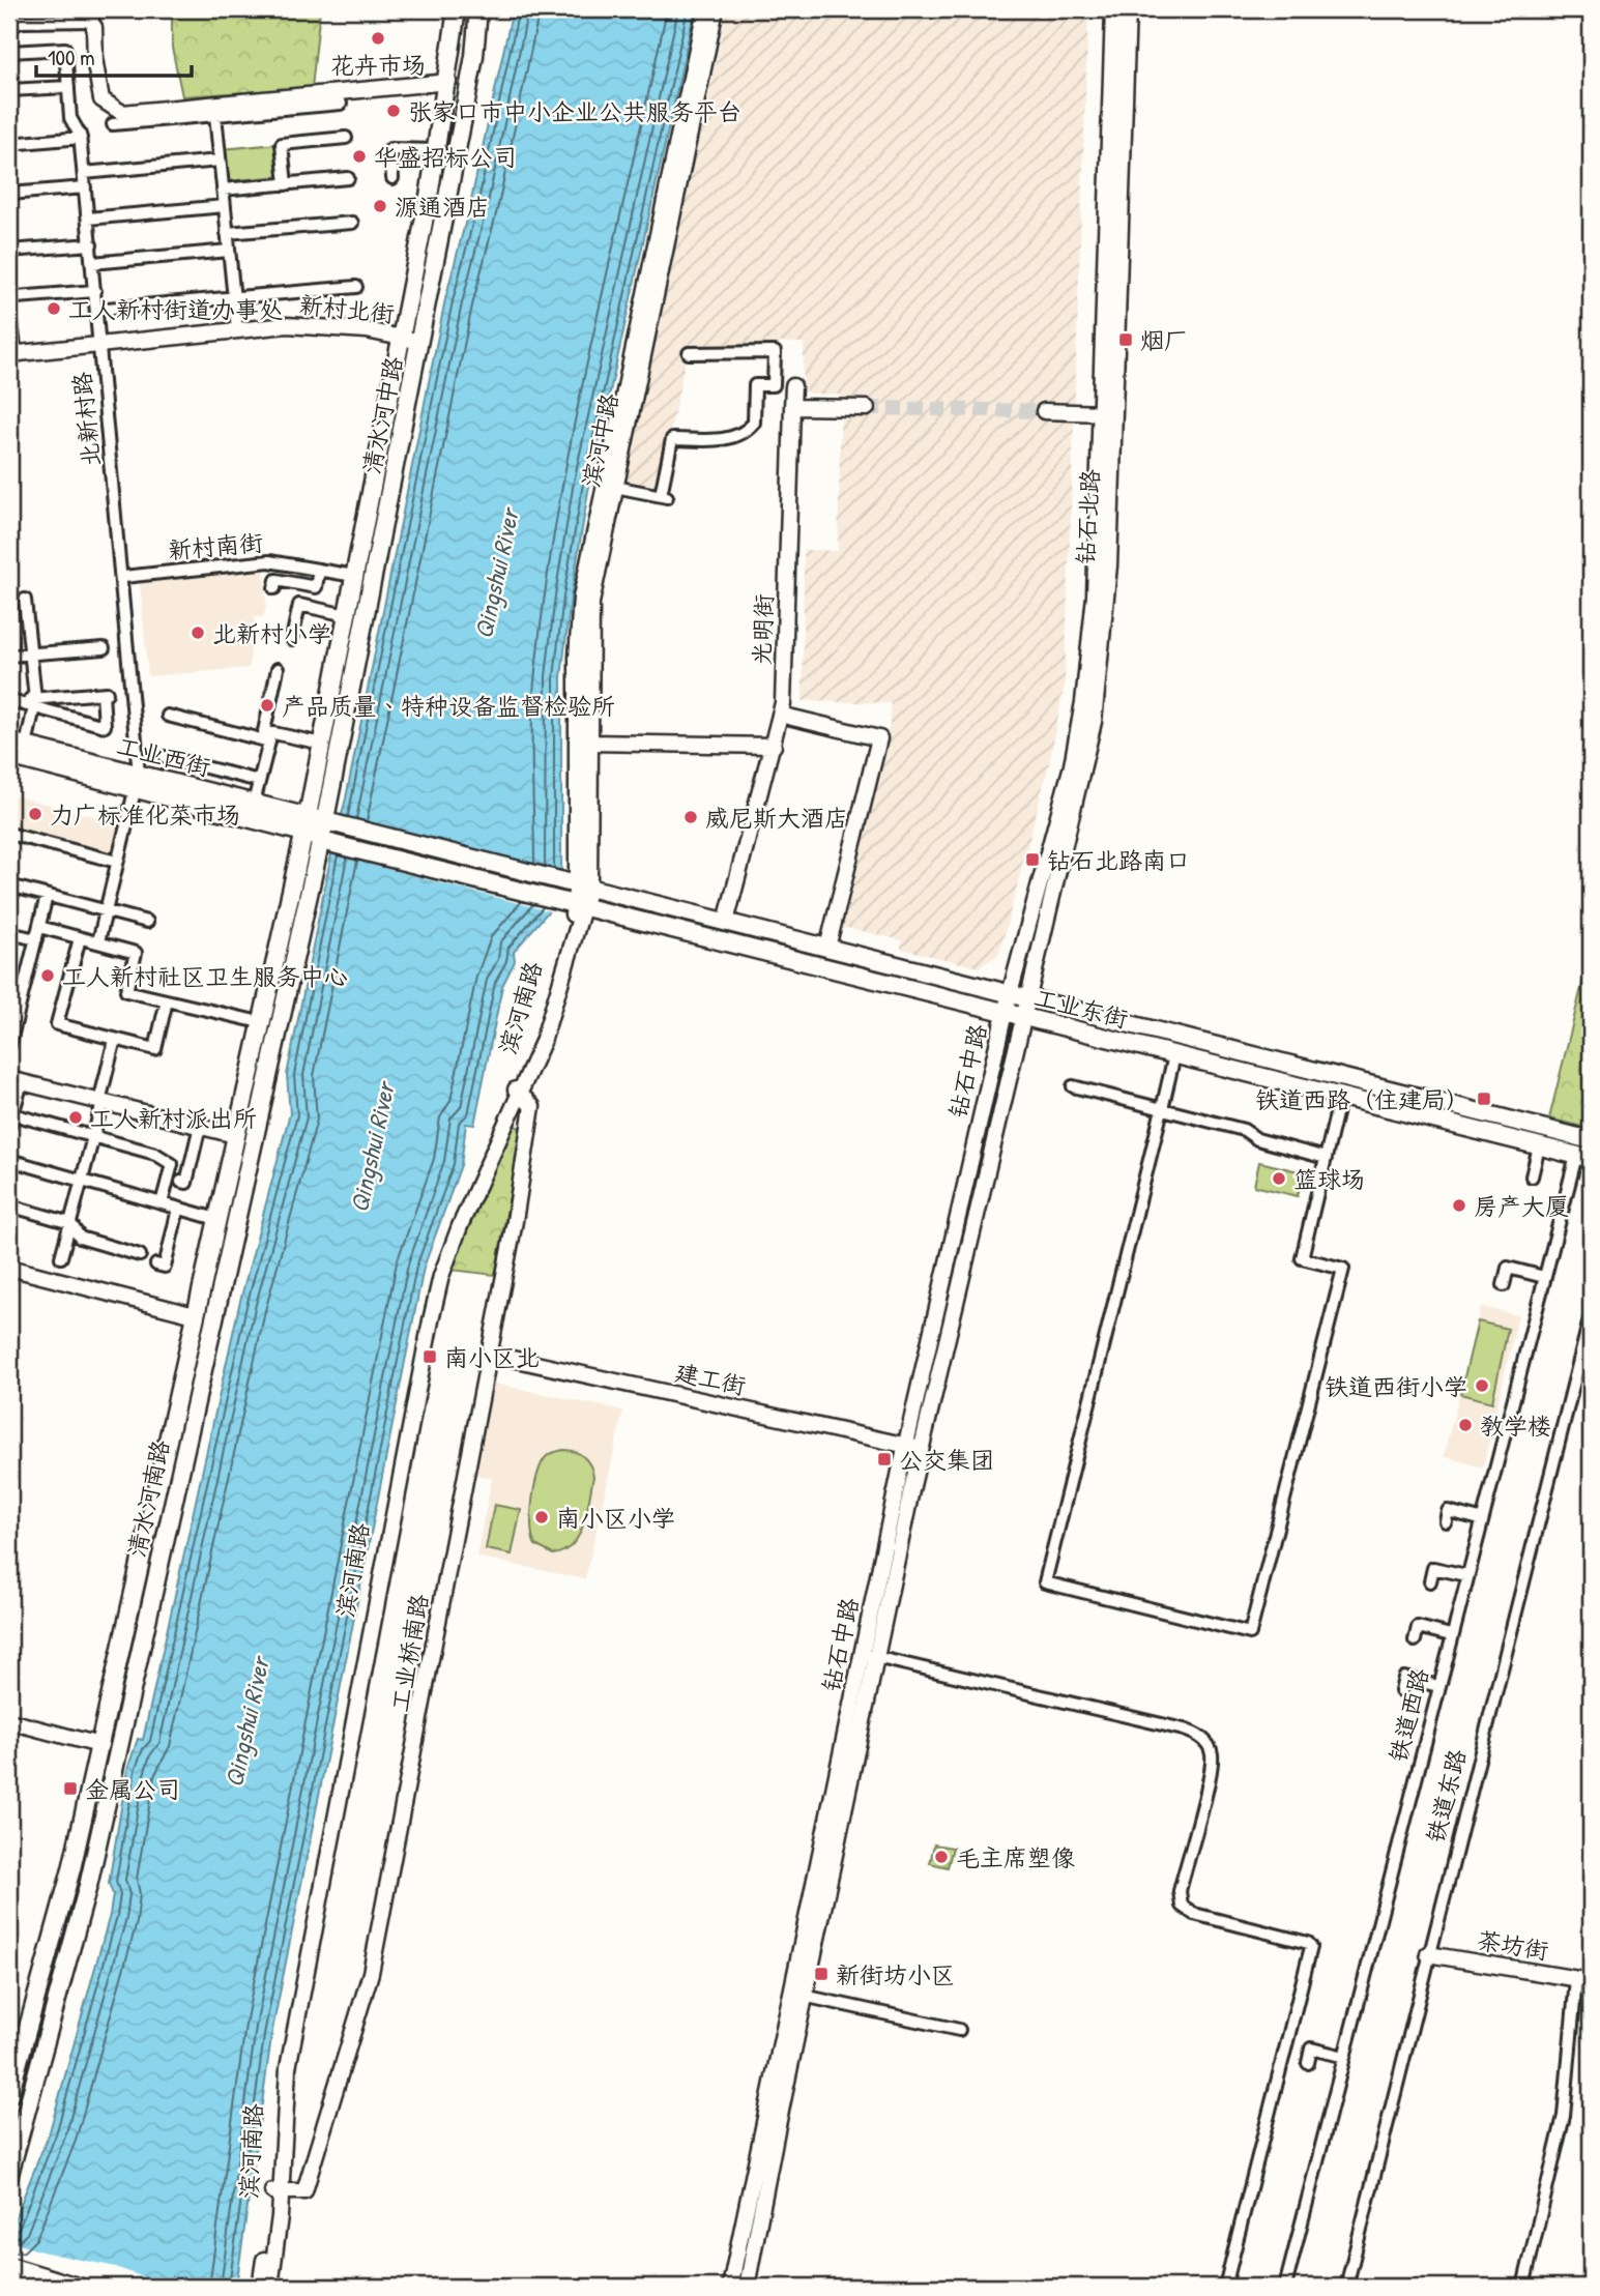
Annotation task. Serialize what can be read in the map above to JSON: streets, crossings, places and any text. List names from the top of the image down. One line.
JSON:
{"streets":{"main road":["新村北街","清水河中路","滨河中路","钻石北路","光明街","工业西街","滨河南路","工业东街","钻石中路","建工街","清水河南路","工业桥南路","茶坊街"],"street":["北新村路","新村南街","铁道西路","铁道东路"]},"crossings":[["新村北街","清水河中路"],["新村北街","北新村路"],["清水河中路","新村南街"],["清水河中路","工业西街"],["清水河中路","工业东街"],["清水河中路","清水河南路"],["北新村路","新村南街"],["北新村路","工业西街"],["滨河中路","滨河南路"],["滨河中路","工业东街"],["钻石北路","工业东街"],["钻石北路","钻石中路"],["光明街","工业东街"],["工业西街","工业东街"],["工业西街","清水河南路"],["滨河南路","工业东街"],["滨河南路","工业桥南路"],["工业东街","钻石中路"],["工业东街","清水河南路"],["工业东街","铁道西路"],["钻石中路","建工街"],["建工街","工业桥南路"],["铁道东路","茶坊街"]],"water":["Qingshui River"],"places":{"other":["花卉市场","张家口市中小企业公共服务平台","华盛招标公司","源通酒店","工人新村街道办事处","北新村小学","产品质量、特种设备监督检验所","力广标准化菜市场","威尼斯大酒店","工人新村社区卫生服务中心","工人新村派出所","篮球场","房产大厦","铁道西街小学","教学楼","南小区小学","毛主席塑像"],"transit":["烟厂","钻石北路南口","铁道西路（住建局）","南小区北","公交集团","金属公司","新街坊小区"]},"scale_bar":"100 m"}
